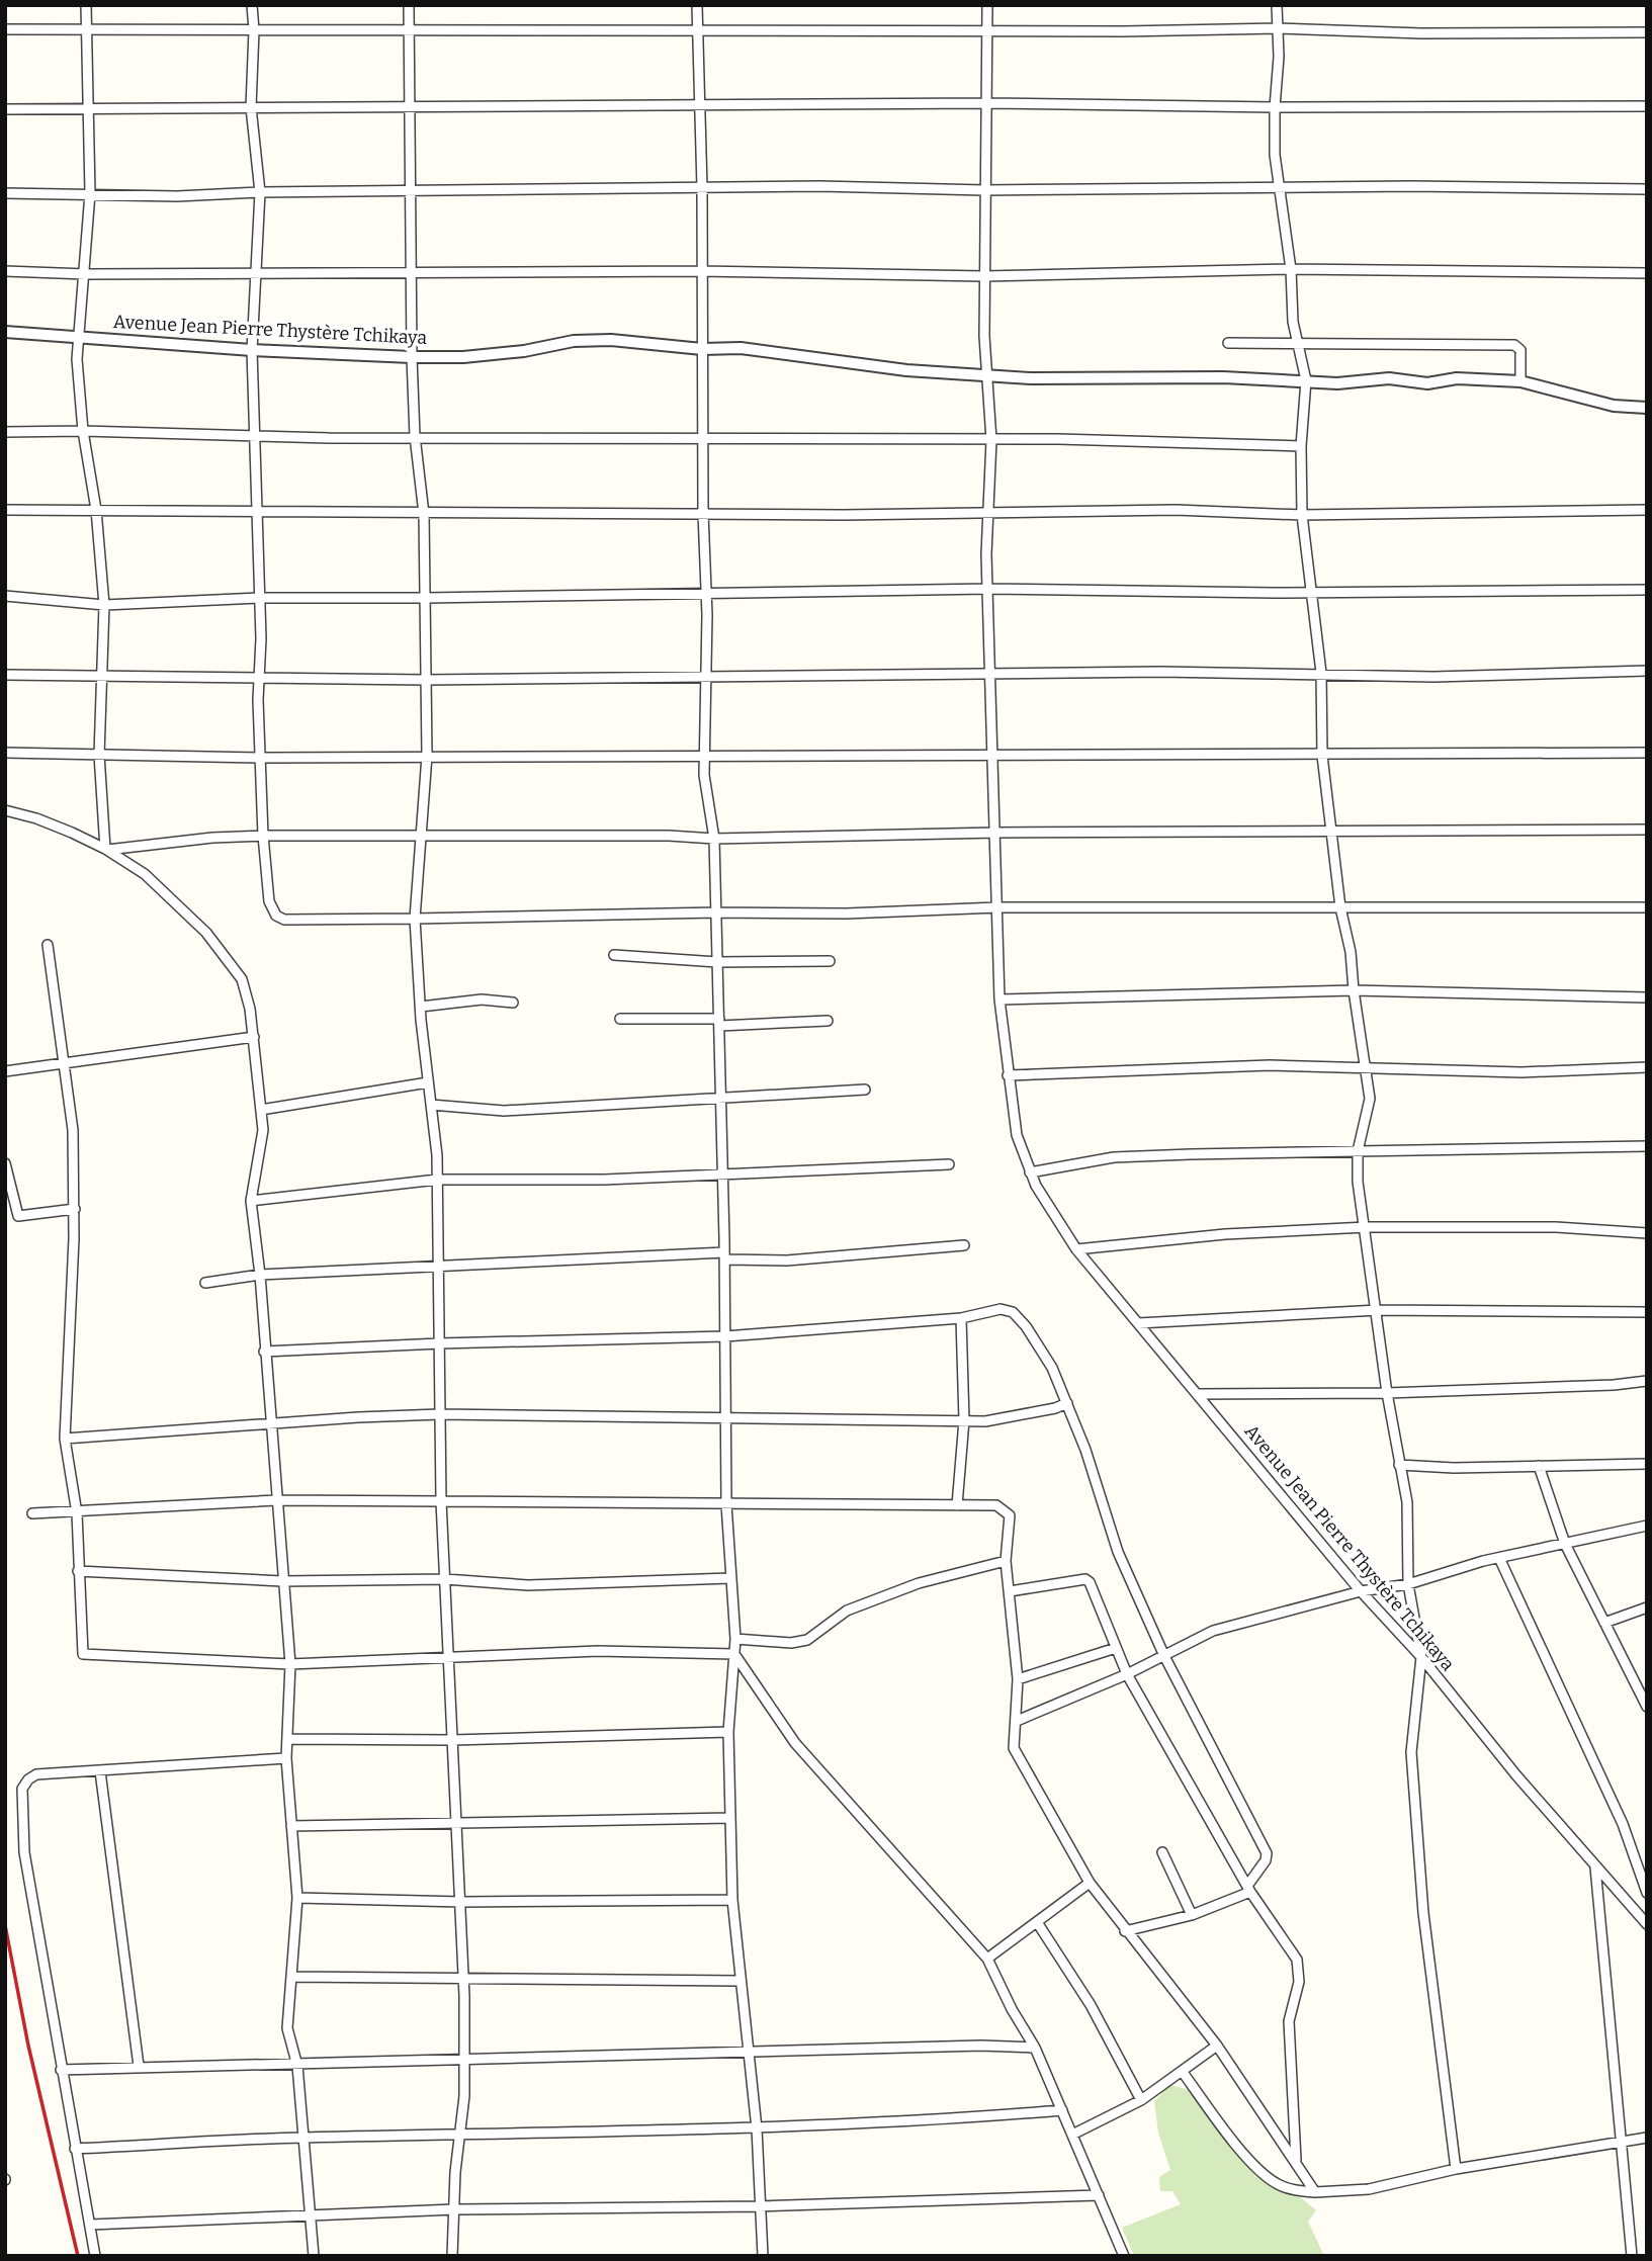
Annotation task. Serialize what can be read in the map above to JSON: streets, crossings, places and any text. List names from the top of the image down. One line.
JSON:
{"streets":{"street":["Avenue Jean Pierre Thystère Tchikaya"]}}
